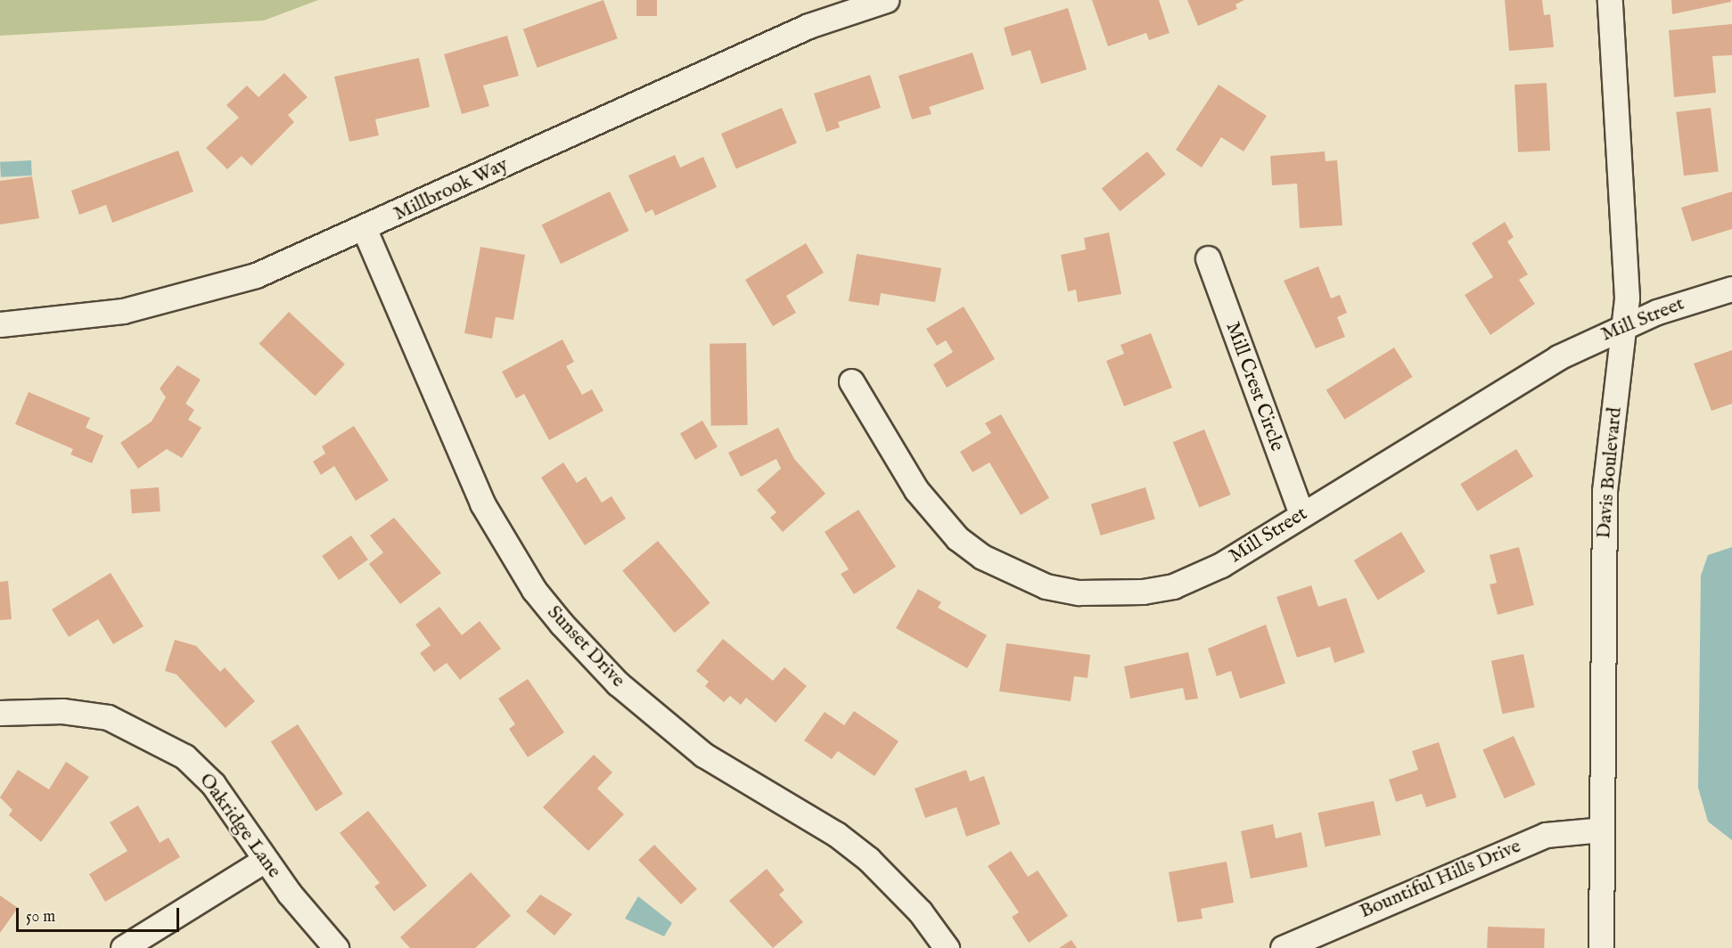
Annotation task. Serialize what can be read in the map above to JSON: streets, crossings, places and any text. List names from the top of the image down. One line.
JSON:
{"streets":{"street":["Millbrook Way","Mill Street","Mill Crest Circle","Davis Boulevard","Sunset Drive","Oakridge Lane","Bountiful Hills Drive"]},"crossings":[["Millbrook Way","Sunset Drive"],["Mill Street","Mill Crest Circle"],["Mill Street","Davis Boulevard"],["Davis Boulevard","Bountiful Hills Drive"]],"scale_bar":"50 m"}
